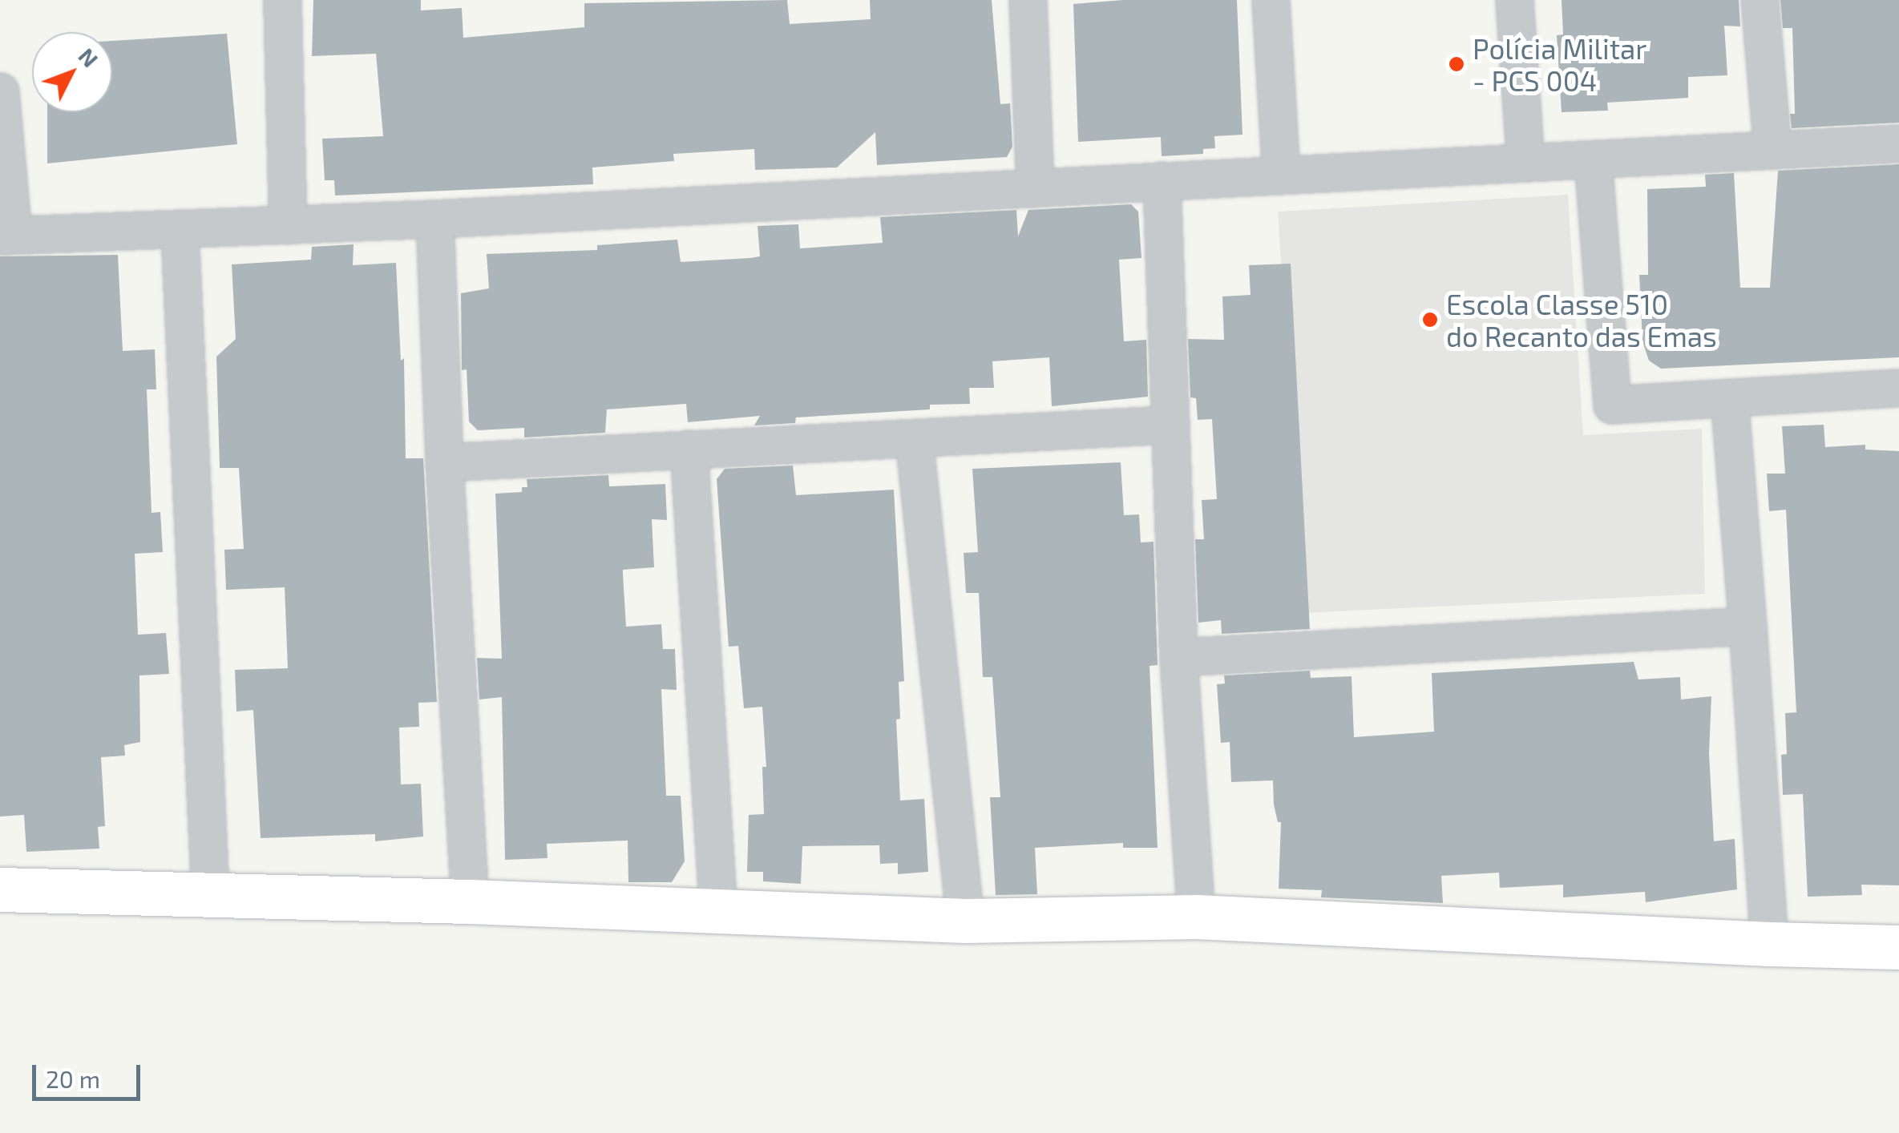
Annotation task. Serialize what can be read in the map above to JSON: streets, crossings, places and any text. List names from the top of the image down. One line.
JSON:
{"places":["Polícia Militar - PCS 004","Escola Classe 510 do Recanto das Emas"],"scale_bar":"20 m","north":"top right"}
